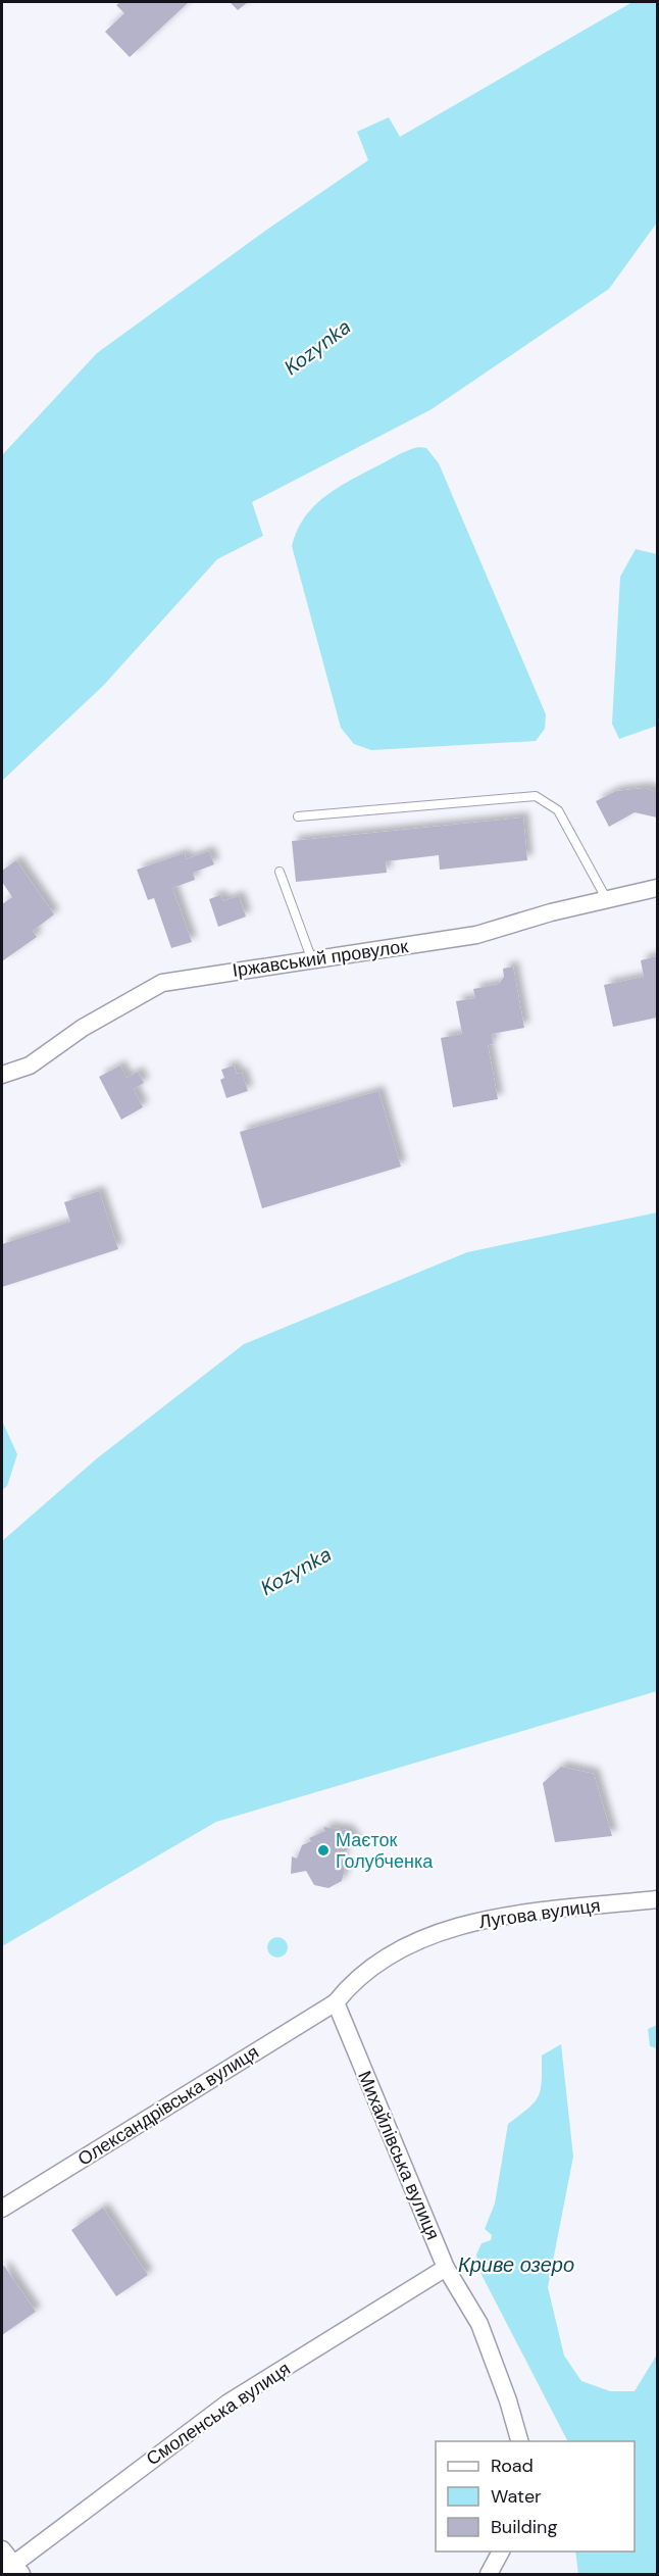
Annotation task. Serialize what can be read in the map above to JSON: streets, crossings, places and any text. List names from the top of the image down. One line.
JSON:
{"streets":{"street":["Іржавський провулок","Лугова вулиця","Олександрівська вулиця","Михайлівська вулиця","Смоленська вулиця"]},"crossings":[["Лугова вулиця","Олександрівська вулиця"],["Лугова вулиця","Михайлівська вулиця"],["Олександрівська вулиця","Михайлівська вулиця"],["Михайлівська вулиця","Смоленська вулиця"]],"water":["Kozynka","Криве озеро"],"places":["Маєток Голубченка"],"legend":["Road","Water","Building"]}
